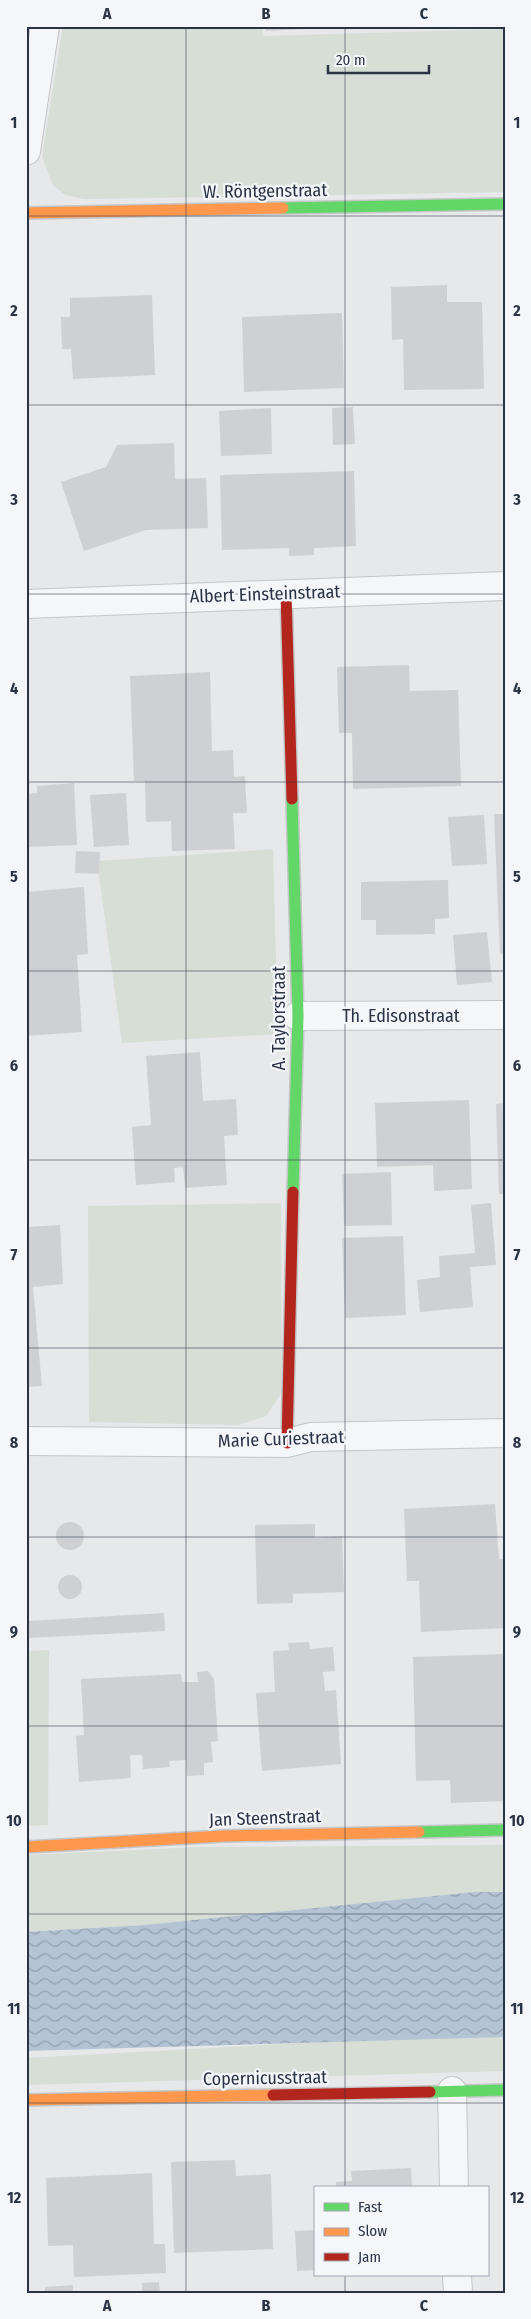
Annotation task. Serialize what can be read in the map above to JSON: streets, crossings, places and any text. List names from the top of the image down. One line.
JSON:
{"streets":{"street":["W. Röntgenstraat","Albert Einsteinstraat","Th. Edisonstraat","A. Taylorstraat","Marie Curiestraat","Jan Steenstraat","Copernicusstraat"]},"crossings":[["Albert Einsteinstraat","A. Taylorstraat"],["Th. Edisonstraat","A. Taylorstraat"],["A. Taylorstraat","Marie Curiestraat"]],"legend":["Fast","Slow","Jam"],"scale_bar":"20 m","grid":{"columns":["A","B","C"],"rows":["1","2","3","4","5","6","7","8","9","10","11","12"]}}
